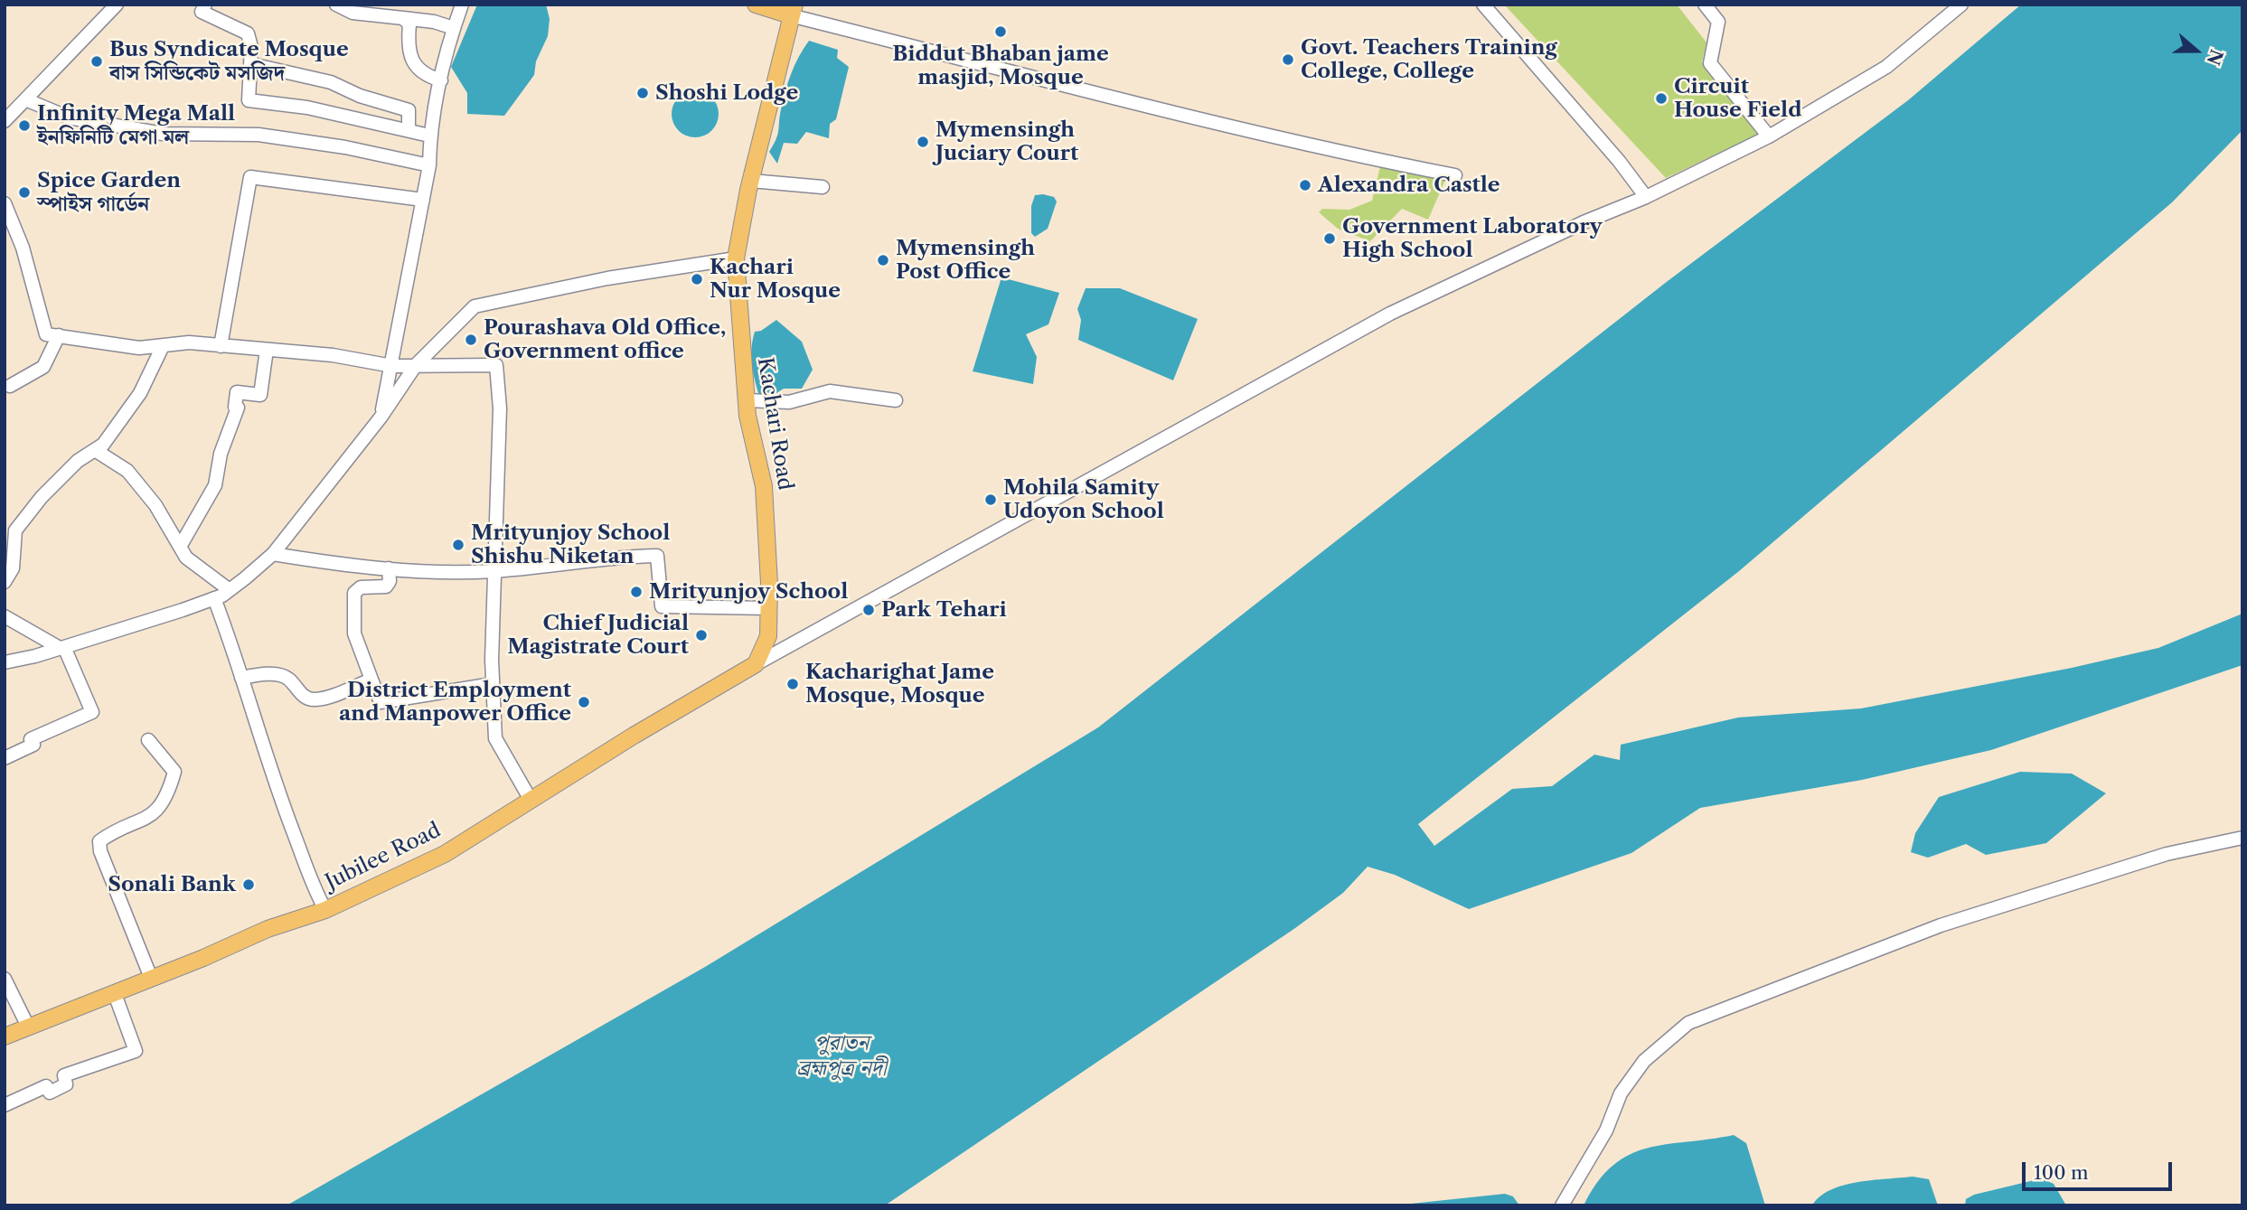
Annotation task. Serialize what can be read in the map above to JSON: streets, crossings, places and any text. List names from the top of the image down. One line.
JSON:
{"streets":{"main road":["Kachari Road","Jubilee Road"]},"crossings":[["Kachari Road","Jubilee Road"]],"water":["পুরাতন ব্রহ্মপুত্র নদী"],"places":["Biddut Bhaban jame masjid, Mosque","Govt. Teachers Training College, College","Bus Syndicate Mosque বাস সিন্ডিকেট মসজিদ","Shoshi Lodge","Circuit House Field","Infinity Mega Mall ইনফিনিটি মেগা মল","Mymensingh Juciary Court","Alexandra Castle","Spice Garden স্পাইস গার্ডেন","Government Laboratory High School","Mymensingh Post Office","Kachari Nur Mosque","Pourashava Old Office, Government office","Mohila Samity Udoyon School","Mrityunjoy School Shishu Niketan","Mrityunjoy School","Park Tehari","Chief Judicial Magistrate Court","Kacharighat Jame Mosque, Mosque","District Employment and Manpower Office","Sonali Bank"],"scale_bar":"100 m","north":"right"}
